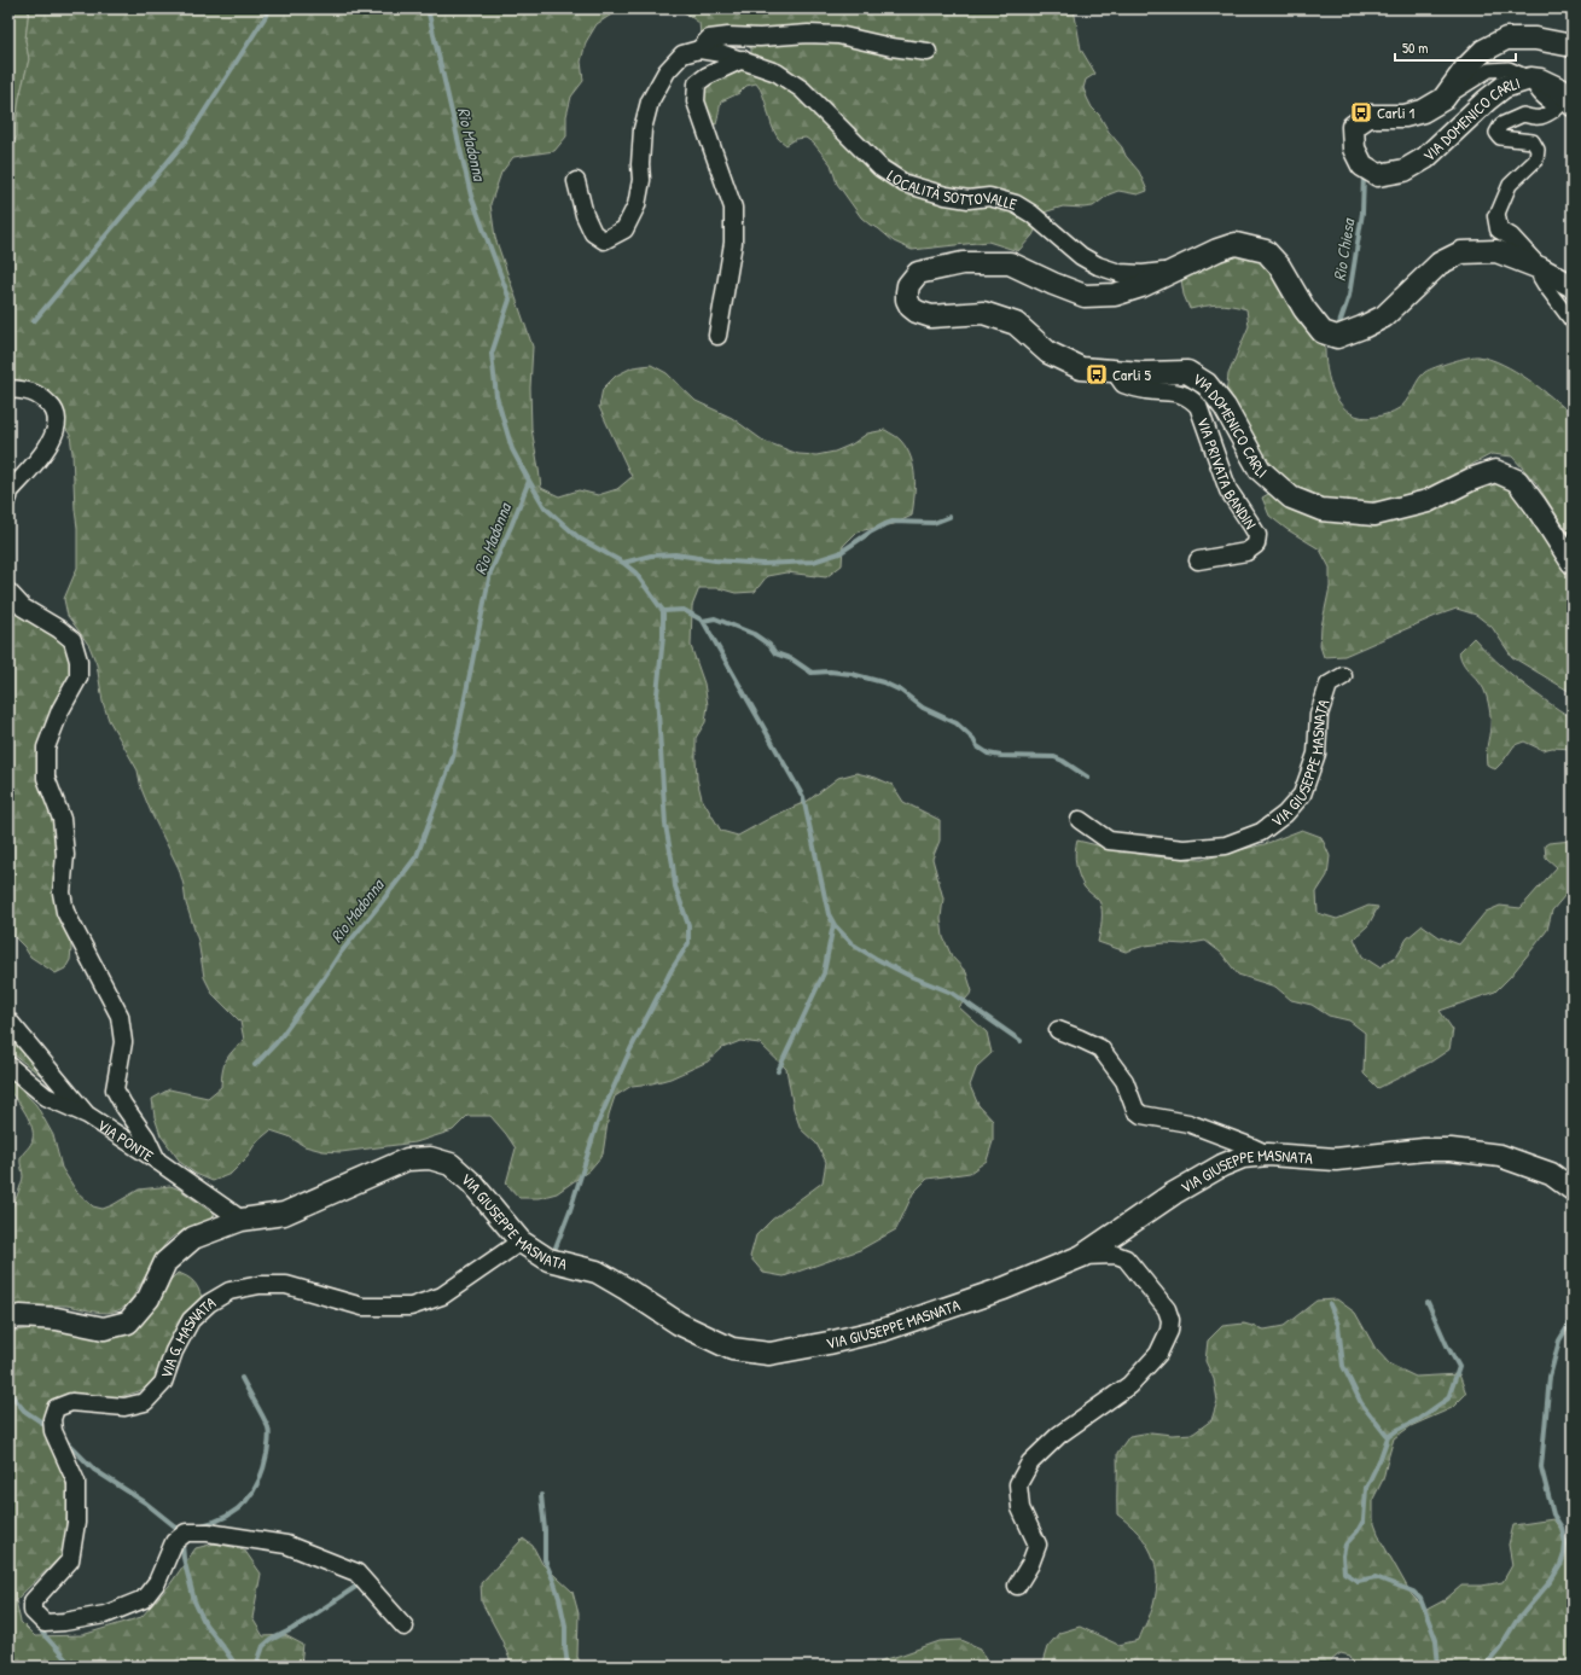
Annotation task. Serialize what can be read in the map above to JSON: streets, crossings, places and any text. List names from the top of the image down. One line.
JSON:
{"streets":{"street":["VIA DOMENICO CARLI","LOCALITÀ SOTTOVALLE","VIA PRIVATA BANDIN","VIA GIUSEPPE MASNATA","VIA PONTE","VIA G. MASNATA"]},"crossings":[["VIA DOMENICO CARLI","LOCALITÀ SOTTOVALLE"],["VIA DOMENICO CARLI","VIA PRIVATA BANDIN"],["VIA GIUSEPPE MASNATA","VIA PONTE"],["VIA GIUSEPPE MASNATA","VIA G. MASNATA"]],"water":["Rio Madonna","Rio Chiesa"],"places":{"bus stop":["Carli 1","Carli 5"]},"scale_bar":"50 m"}
